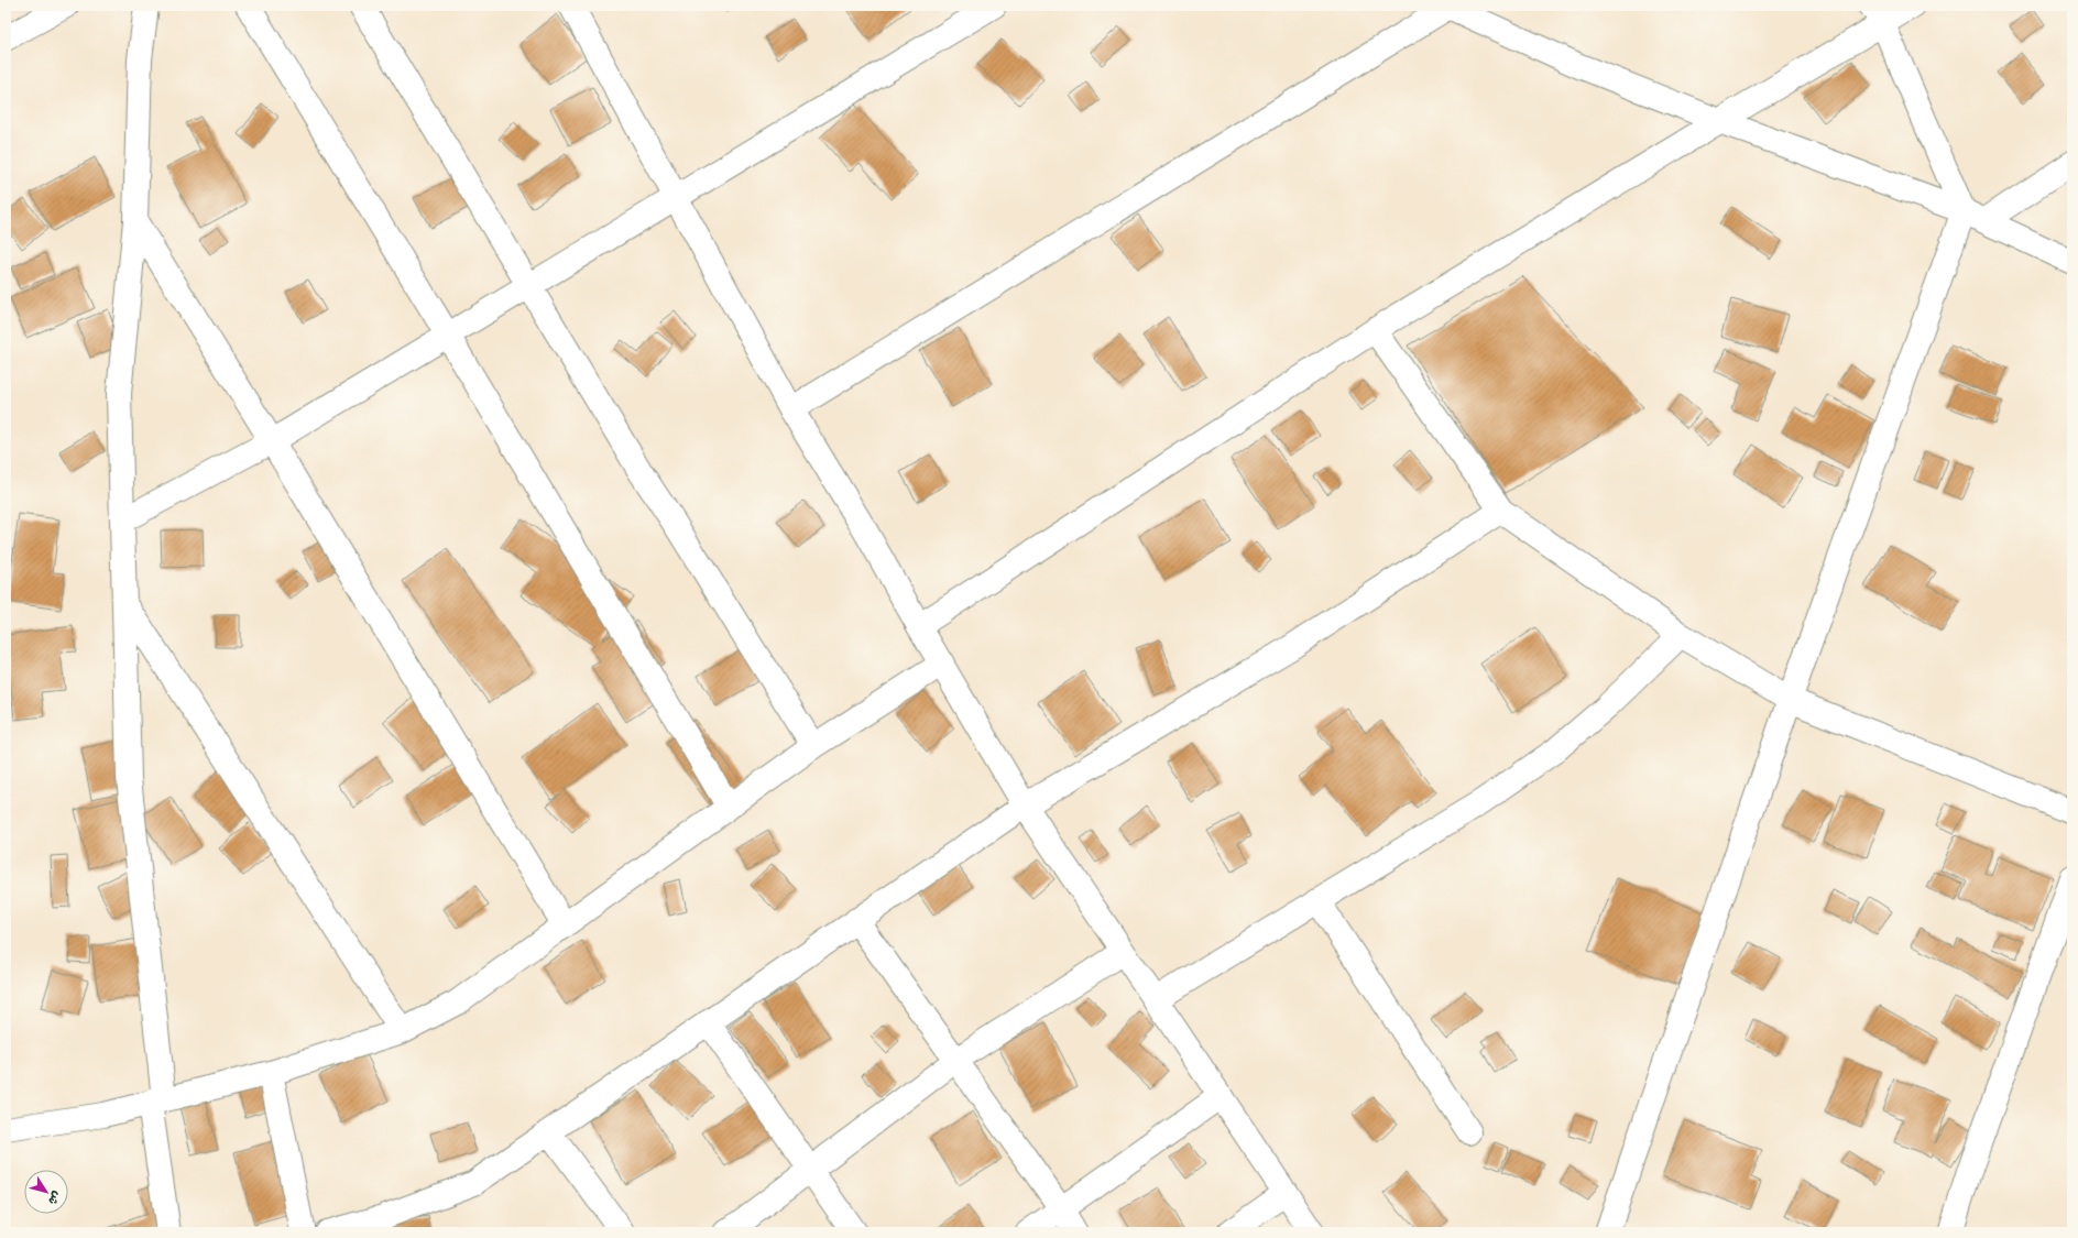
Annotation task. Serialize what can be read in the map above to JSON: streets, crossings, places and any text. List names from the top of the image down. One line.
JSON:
{"north":"bottom right"}
